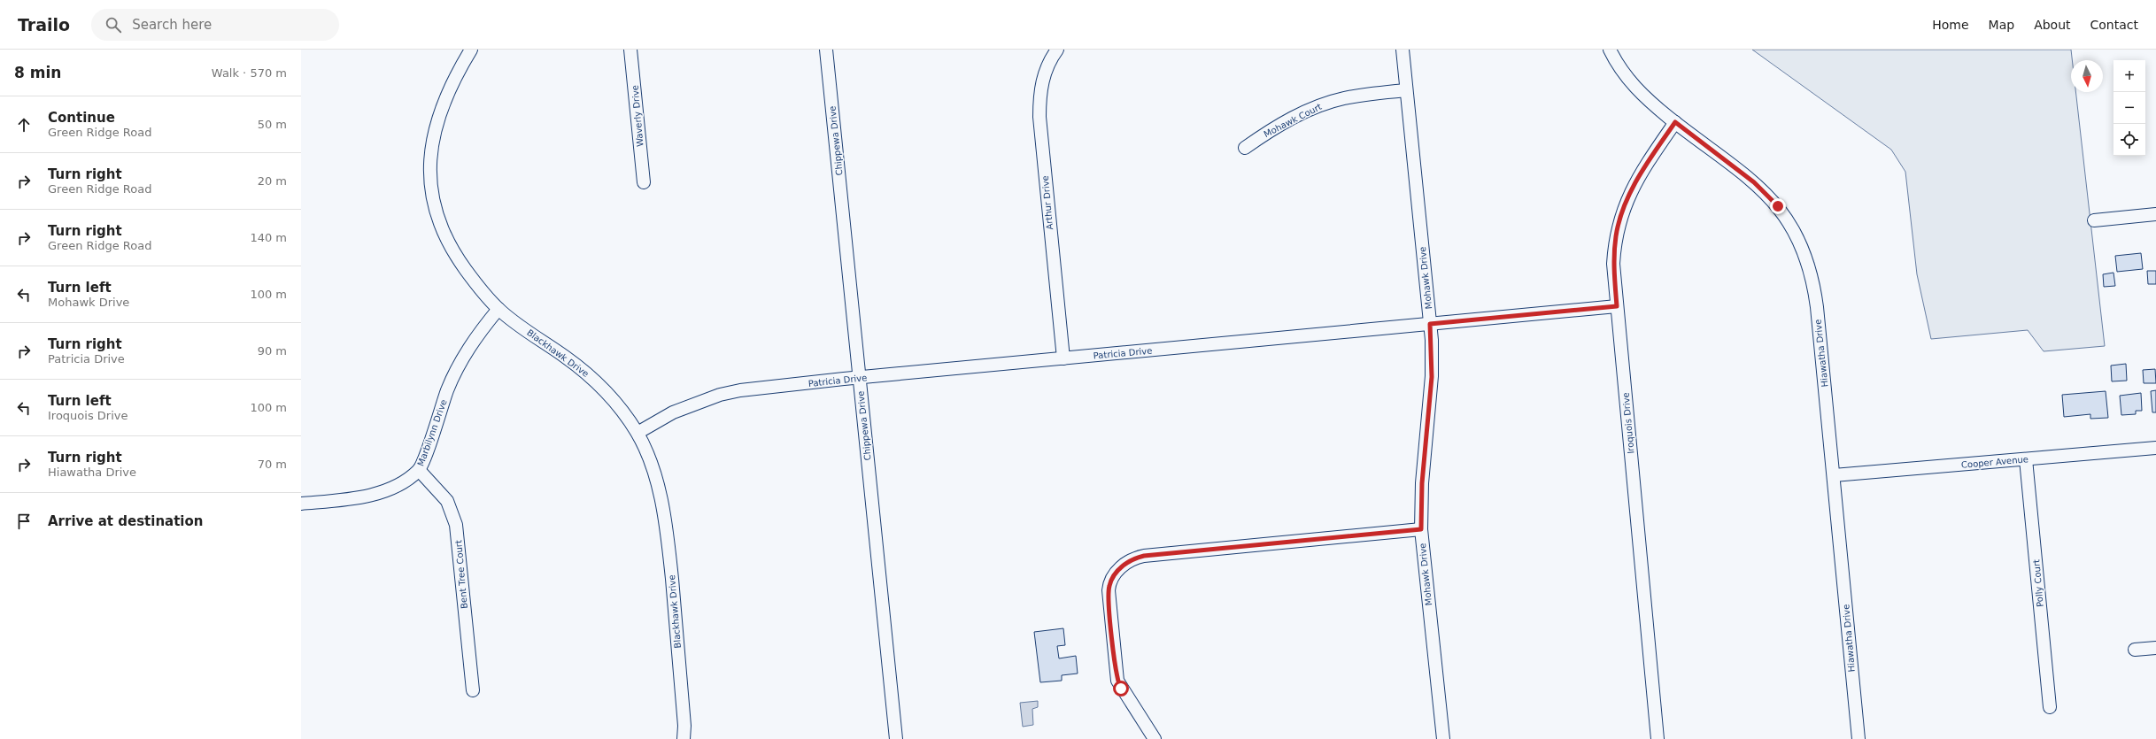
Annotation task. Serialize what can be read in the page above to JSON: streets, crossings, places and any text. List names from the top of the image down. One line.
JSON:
{"streets":{"street":["Waverly Drive","Mohawk Court","Chippewa Drive","Arthur Drive","Mohawk Drive","Blackhawk Drive","Patricia Drive","Hiawatha Drive","Iroquois Drive","Marbilynn Drive","Cooper Avenue","Bent Tree Court","Polly Court"]},"crossings":[["Mohawk Court","Mohawk Drive"],["Chippewa Drive","Patricia Drive"],["Arthur Drive","Patricia Drive"],["Mohawk Drive","Patricia Drive"],["Blackhawk Drive","Patricia Drive"],["Blackhawk Drive","Marbilynn Drive"],["Patricia Drive","Iroquois Drive"],["Hiawatha Drive","Iroquois Drive"],["Hiawatha Drive","Cooper Avenue"],["Marbilynn Drive","Bent Tree Court"],["Cooper Avenue","Polly Court"]],"north":"bottom","page":{"header":"Trailo","search":"Search here","nav":["Home","Map","About","Contact"],"heading":["8 min","Walk · 570 m"],"map_buttons":["+","−"],"list":[["Continue","Green Ridge Road","50 m"],["Turn right","Green Ridge Road","20 m"],["Turn right","Green Ridge Road","140 m"],["Turn left","Mohawk Drive","100 m"],["Turn right","Patricia Drive","90 m"],["Turn left","Iroquois Drive","100 m"],["Turn right","Hiawatha Drive","70 m"],"Arrive at destination"]}}
